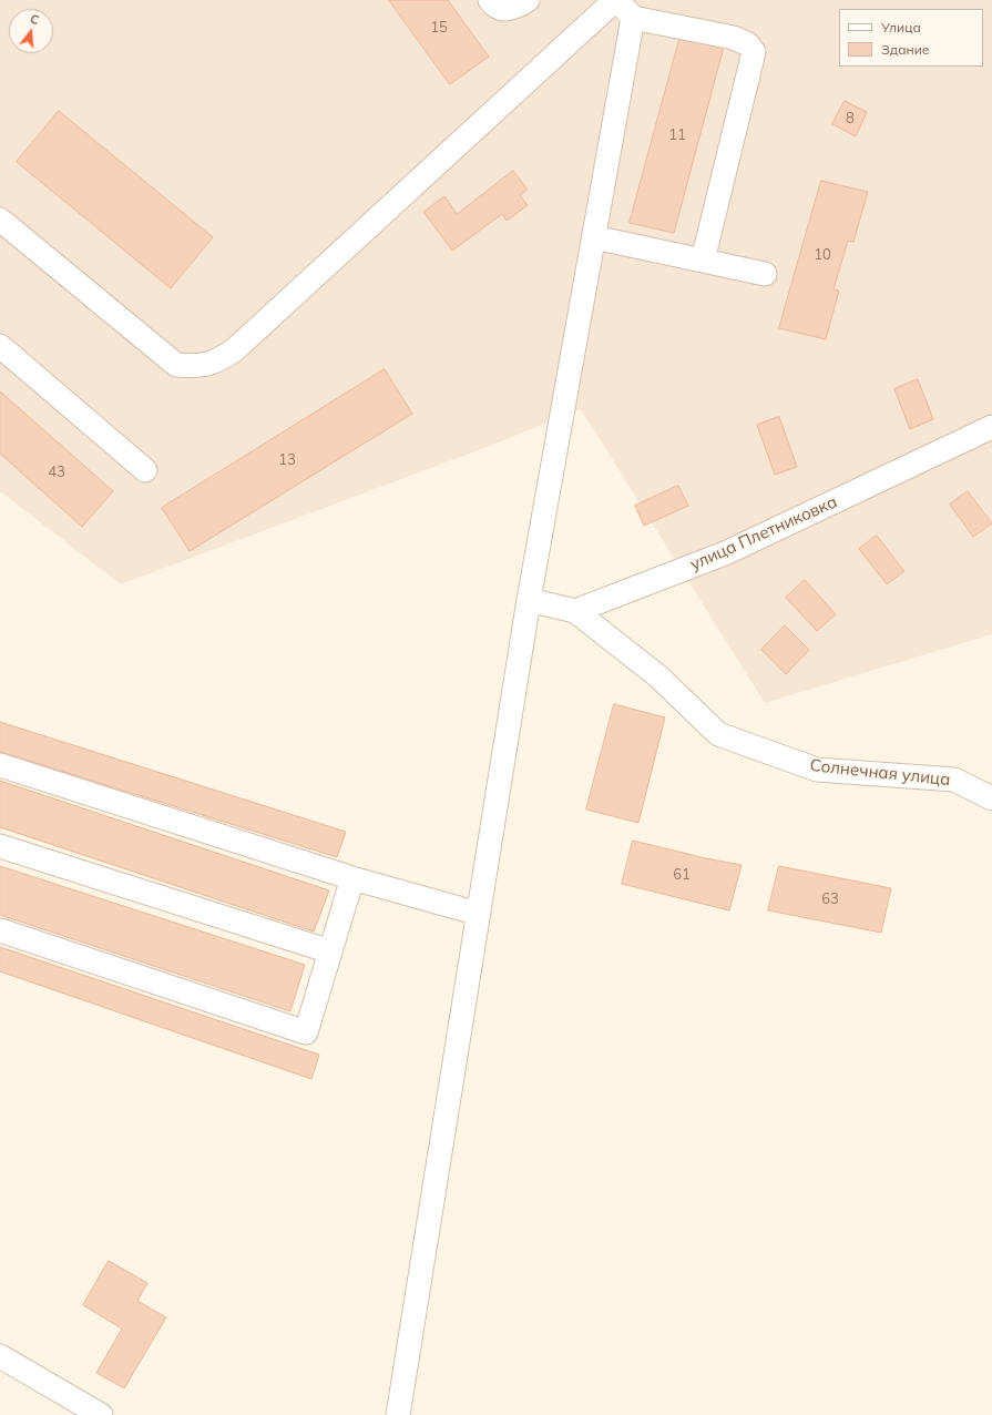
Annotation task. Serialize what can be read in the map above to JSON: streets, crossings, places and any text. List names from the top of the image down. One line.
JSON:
{"streets":{"street":["улица Плетниковка","Солнечная улица"]},"crossings":[["улица Плетниковка","Солнечная улица"]],"house_numbers":["15","8","11","10","13","43","61","63"],"legend":["Улица","Здание"],"north":"top"}
